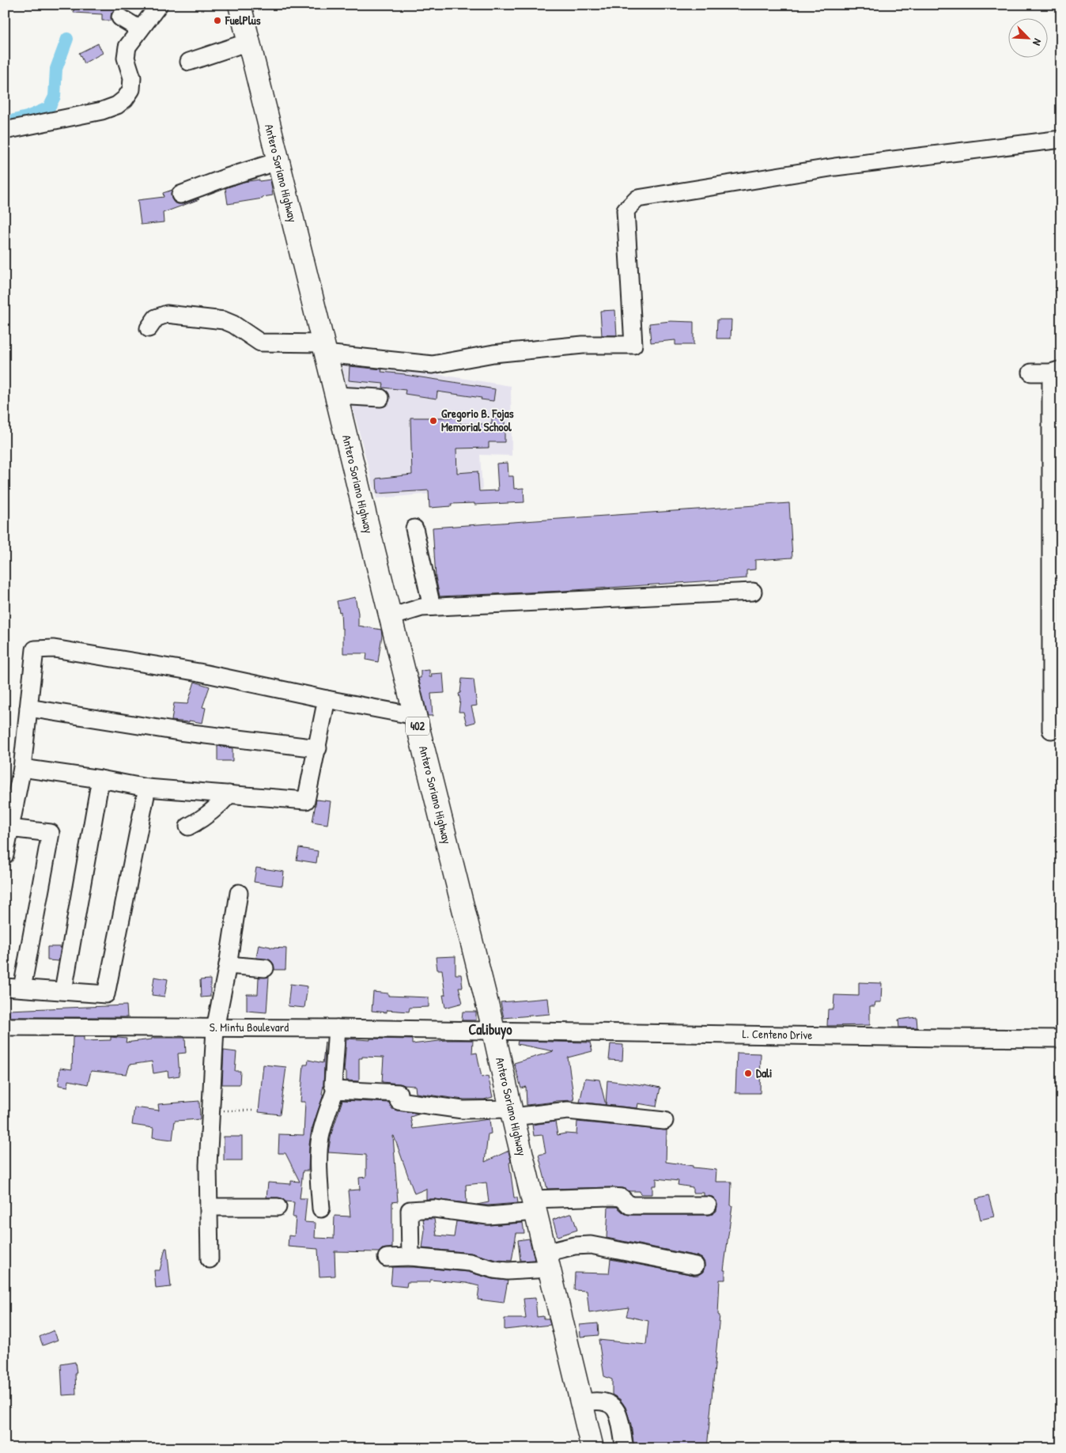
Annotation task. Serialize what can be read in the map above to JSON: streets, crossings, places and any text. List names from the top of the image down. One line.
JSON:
{"streets":{"main road":["Antero Soriano Highway","402"],"street":["S. Mintu Boulevard","L. Centeno Drive"]},"crossings":[["Antero Soriano Highway","S. Mintu Boulevard"],["Antero Soriano Highway","L. Centeno Drive"],["S. Mintu Boulevard","L. Centeno Drive"]],"districts":["Calibuyo"],"places":["FuelPlus","Gregorio B. Fojas Memorial School","Dali"],"north":"bottom right"}
